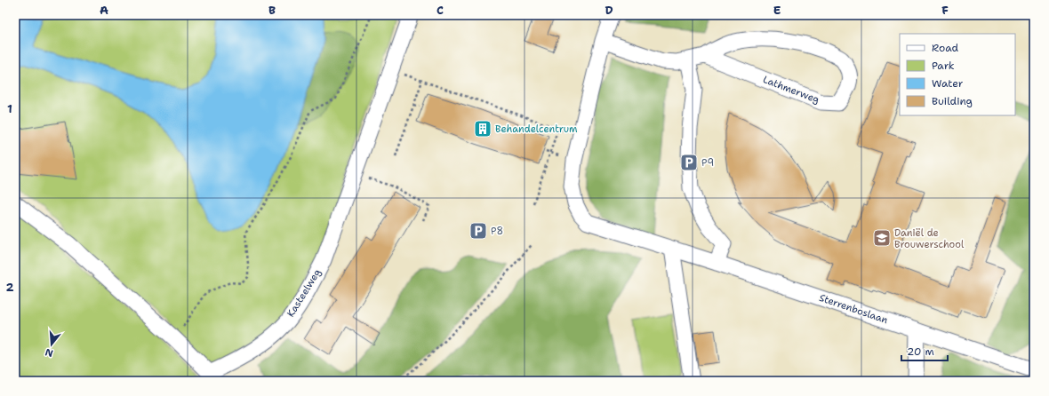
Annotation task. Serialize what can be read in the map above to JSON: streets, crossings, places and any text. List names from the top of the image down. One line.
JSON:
{"streets":{"street":["Lathmerweg","Kasteelweg","Sterrenboslaan"]},"places":{"building":["Behandelcentrum"],"parking":["P9","P8"],"school or university":["Daniël de Brouwerschool"]},"legend":["Road","Park","Water","Building"],"scale_bar":"20 m","north":"bottom","grid":{"columns":["A","B","C","D","E","F"],"rows":["1","2"]}}
